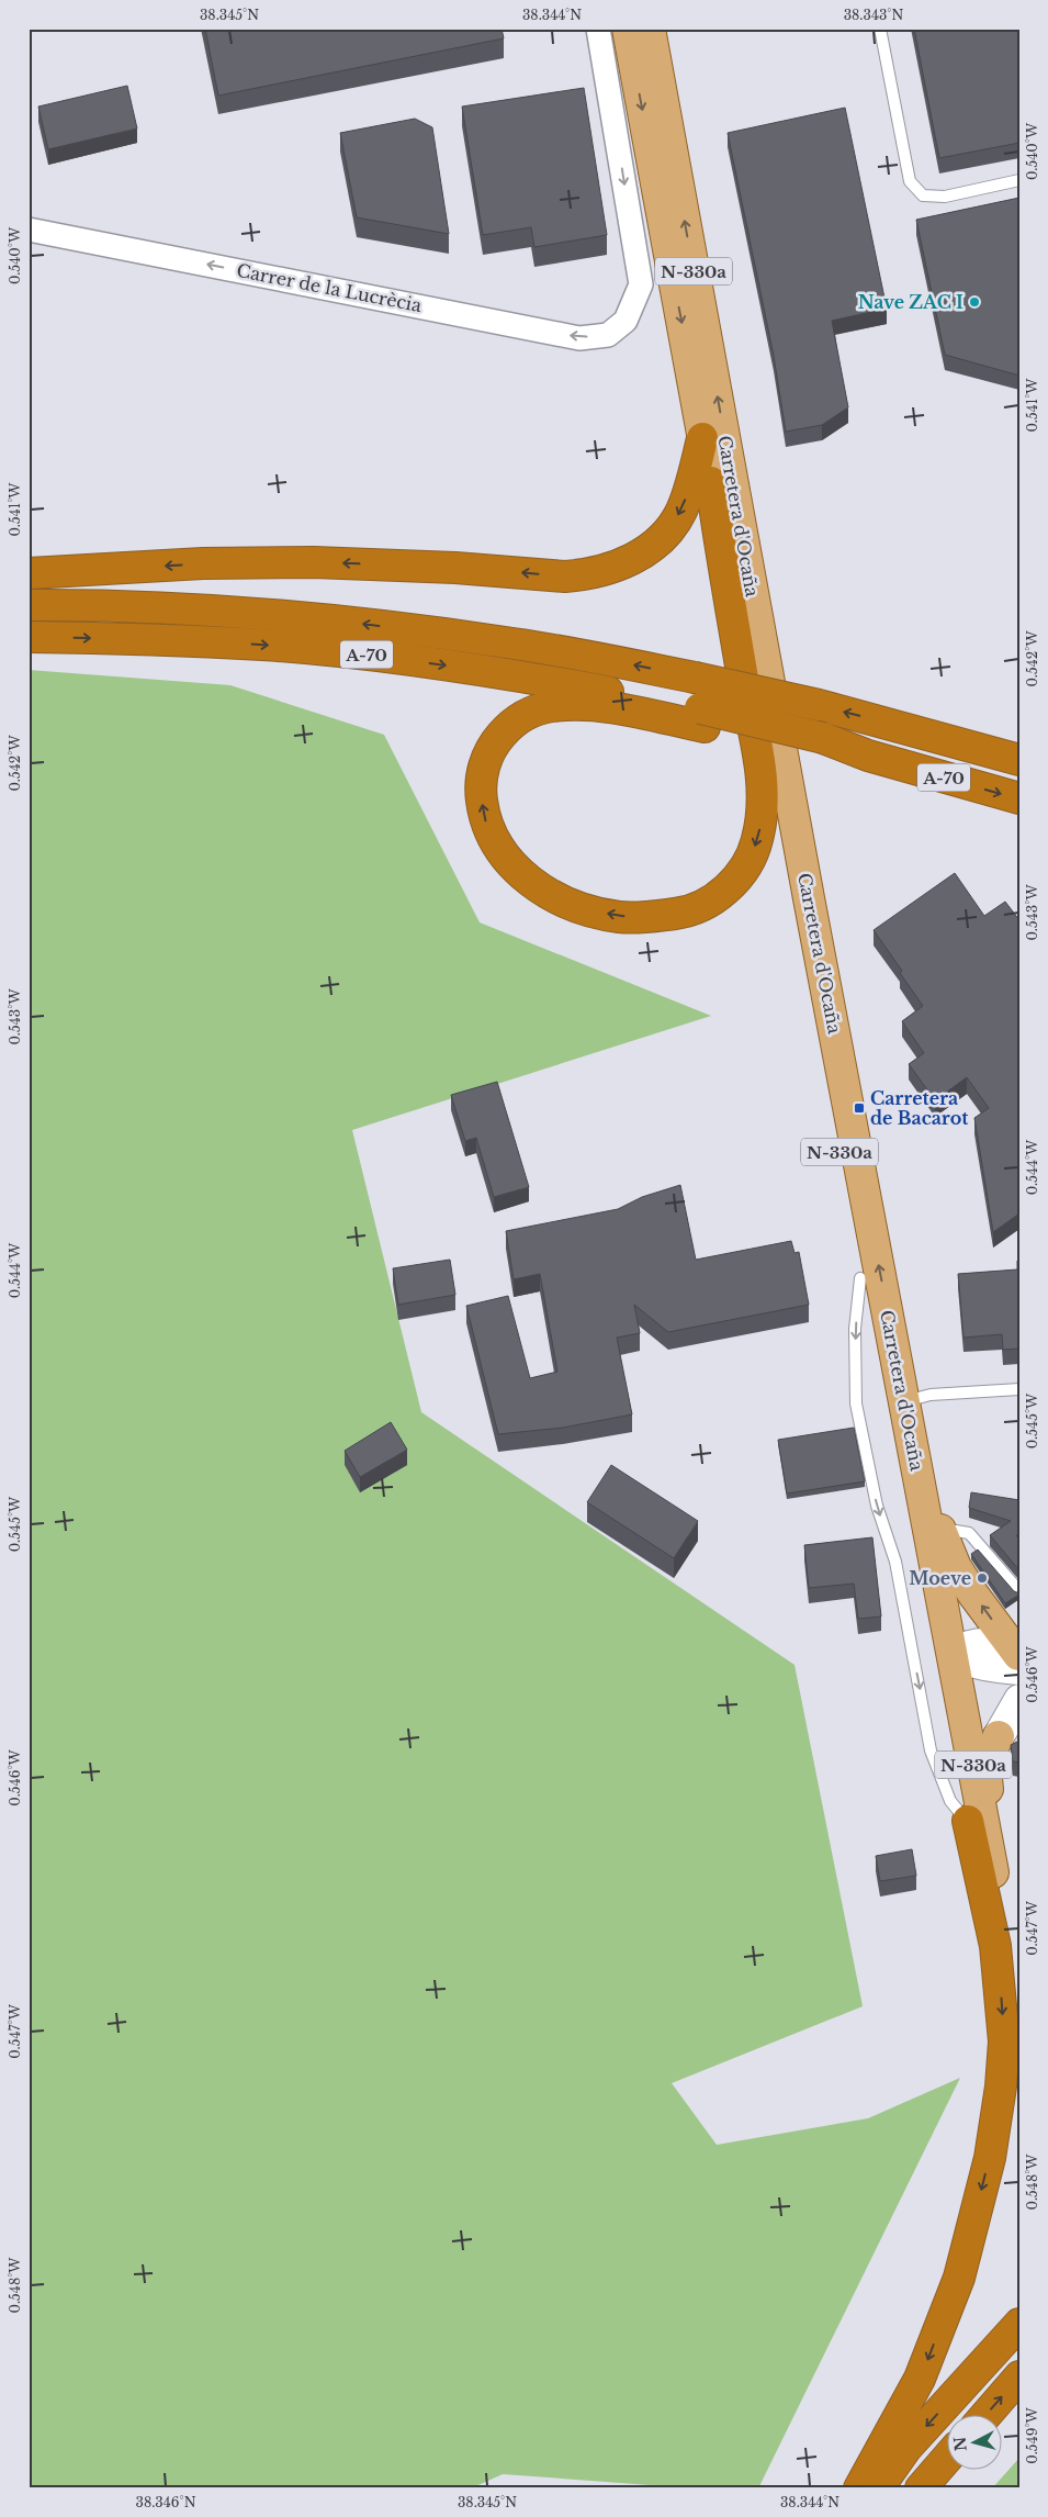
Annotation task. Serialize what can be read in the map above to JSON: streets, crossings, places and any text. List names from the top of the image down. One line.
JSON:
{"streets":{"highway":["A-70"],"main road":["N-330a","Carretera d'Ocaña"],"street":["Carrer de la Lucrècia"]},"places":{"other":["Nave ZAC I","Moeve"],"transit":["Carretera de Bacarot"]},"north":"left","coordinates":["38.345°N","38.344°N","38.343°N","0.540°W","0.541°W","0.542°W","0.543°W","0.544°W","0.545°W","0.546°W","0.547°W","0.548°W","0.549°W","38.346°N"]}
